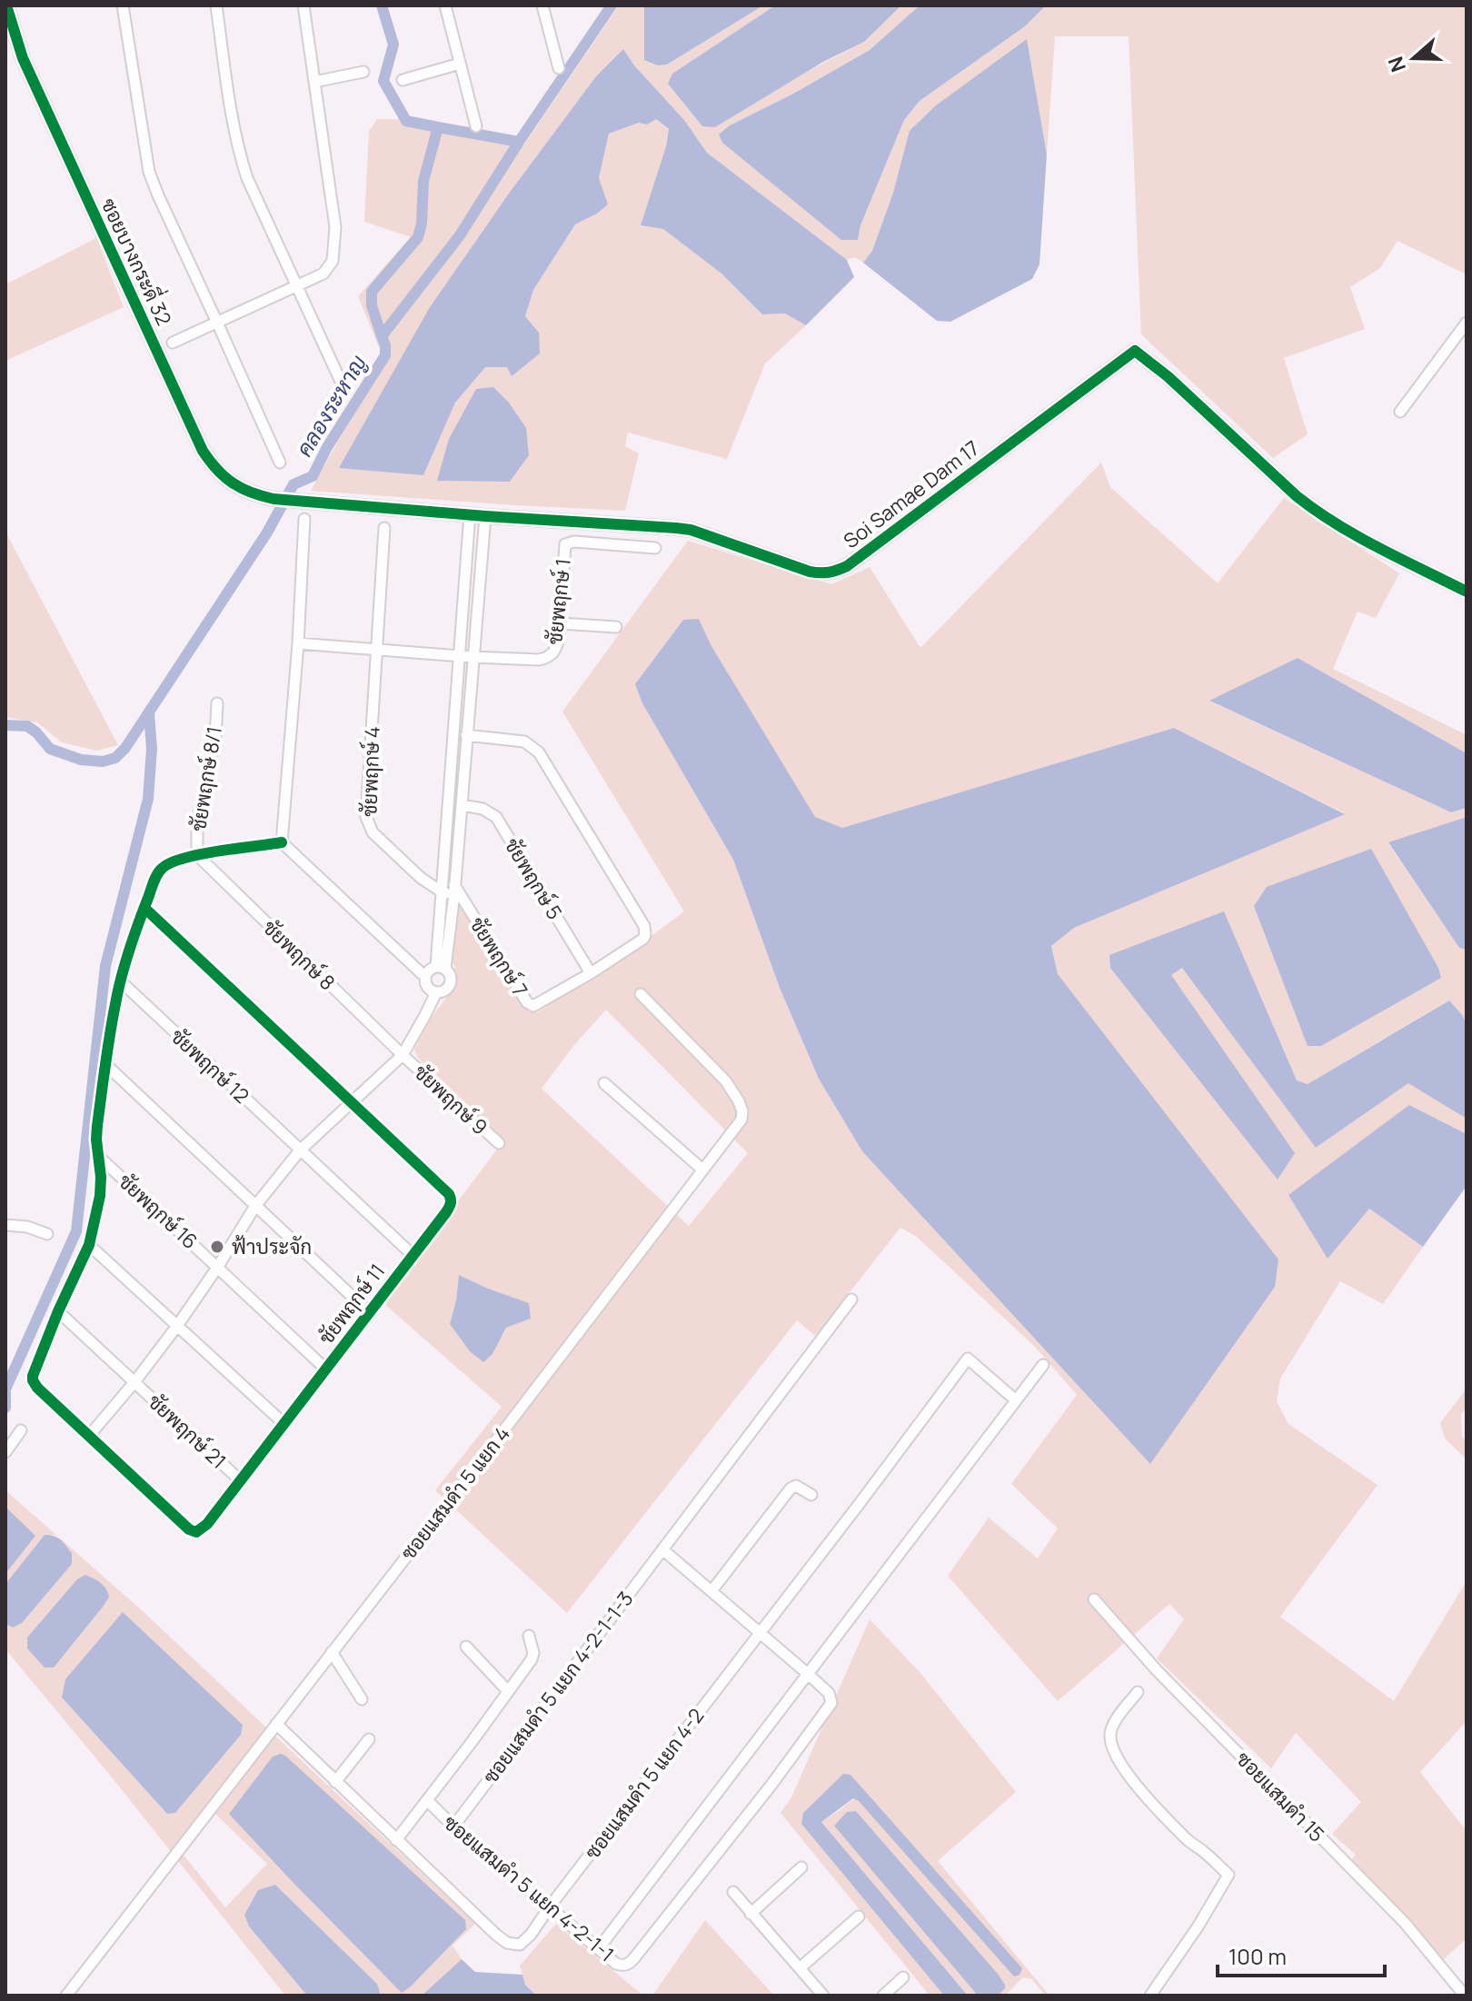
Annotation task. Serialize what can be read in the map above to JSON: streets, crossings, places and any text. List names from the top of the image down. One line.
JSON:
{"streets":{"street":["ซอยบางกระดี่ 32","Soi Samae Dam 17","ชัยพฤกษ์ 1","ชัยพฤกษ์ 4","ชัยพฤกษ์ 8/1","ชัยพฤกษ์ 5","ชัยพฤกษ์ 8","ชัยพฤกษ์ 7","ชัยพฤกษ์ 12","ชัยพฤกษ์ 9","ชัยพฤกษ์ 16","ชัยพฤกษ์ 11","ชัยพฤกษ์ 21","ซอยแสมดำ 5 แยก 4","ซอยแสมดำ 5 แยก 4-2-1-1-3","ซอยแสมดำ 5 แยก 4-2","ซอยแสมดำ 15","ซอยแสมดำ 5 แยก 4-2-1-1"]},"crossings":[["ซอยบางกระดี่ 32","Soi Samae Dam 17"],["ชัยพฤกษ์ 1","ชัยพฤกษ์ 4"],["ชัยพฤกษ์ 4","ชัยพฤกษ์ 7"],["ชัยพฤกษ์ 8/1","ชัยพฤกษ์ 8"],["ชัยพฤกษ์ 5","ชัยพฤกษ์ 7"],["ชัยพฤกษ์ 8","ชัยพฤกษ์ 9"],["ชัยพฤกษ์ 12","ชัยพฤกษ์ 11"],["ชัยพฤกษ์ 16","ชัยพฤกษ์ 11"],["ชัยพฤกษ์ 11","ชัยพฤกษ์ 21"],["ซอยแสมดำ 5 แยก 4","ซอยแสมดำ 5 แยก 4-2"],["ซอยแสมดำ 5 แยก 4-2-1-1-3","ซอยแสมดำ 5 แยก 4-2-1-1"],["ซอยแสมดำ 5 แยก 4-2","ซอยแสมดำ 5 แยก 4-2-1-1"]],"water":["คลองระหาญ"],"places":["ฟ้าประจัก"],"scale_bar":"100 m","north":"left"}
